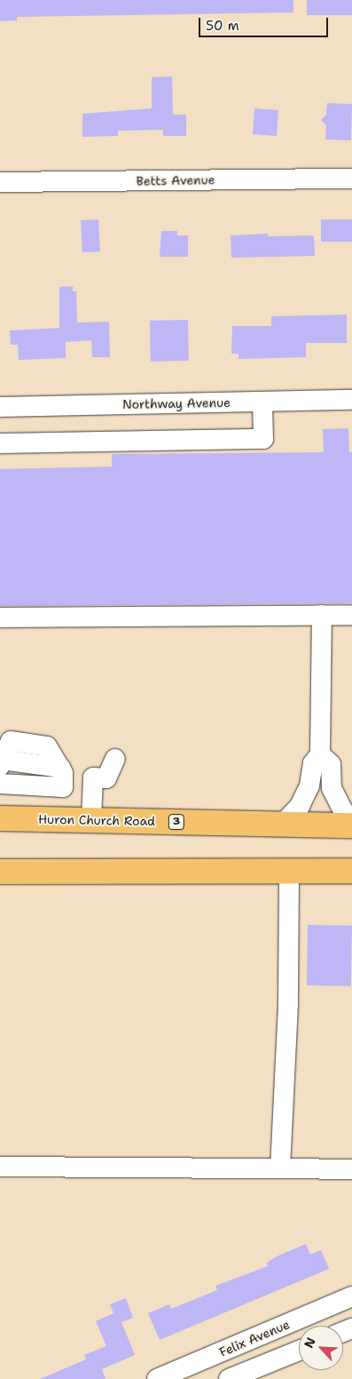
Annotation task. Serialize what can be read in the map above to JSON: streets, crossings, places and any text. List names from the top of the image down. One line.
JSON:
{"streets":{"highway":["Huron Church Road","3"],"street":["Betts Avenue","Northway Avenue","Felix Avenue"]},"scale_bar":"50 m","north":"top left"}
